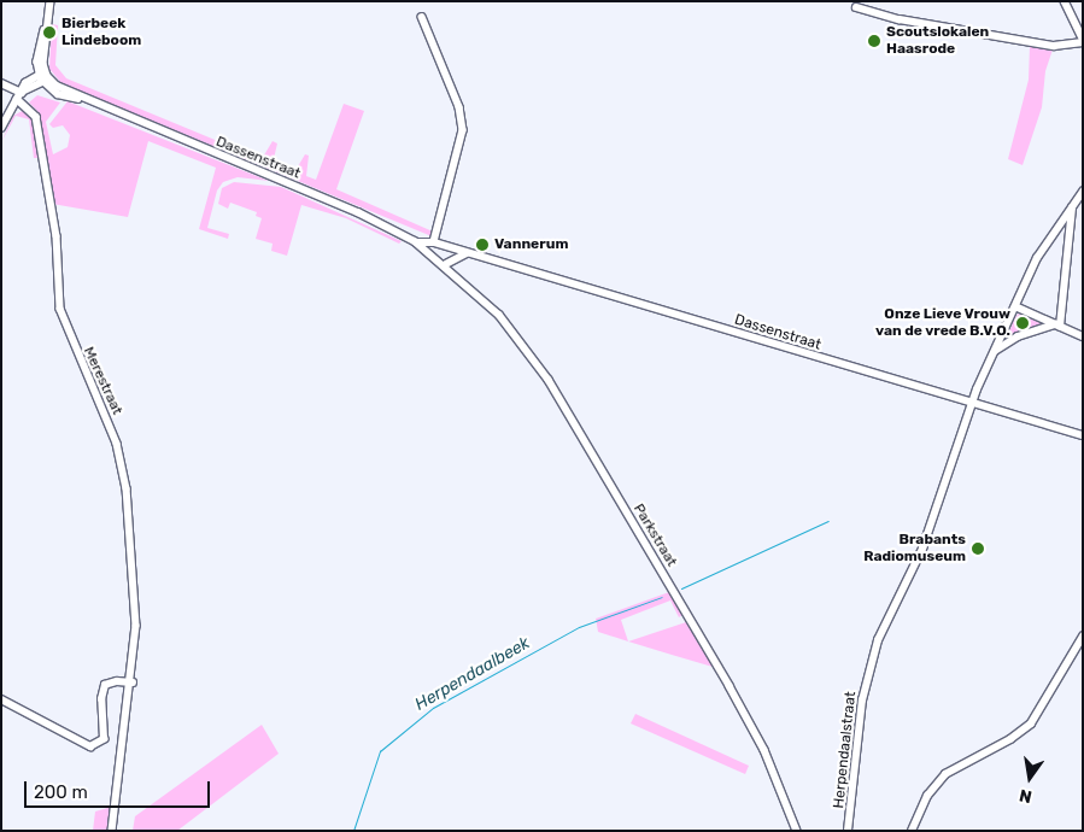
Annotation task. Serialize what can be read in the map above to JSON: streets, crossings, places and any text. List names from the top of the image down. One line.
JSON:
{"streets":{"street":["Dassenstraat","Merestraat","Parkstraat","Herpendaalstraat"]},"crossings":[["Dassenstraat","Parkstraat"],["Dassenstraat","Herpendaalstraat"]],"water":["Herpendaalbeek"],"places":["Bierbeek Lindeboom","Scoutslokalen Haasrode","Vannerum","Onze Lieve Vrouw van de vrede B.V.O.","Brabants Radiomuseum"],"scale_bar":"200 m","north":"bottom"}
